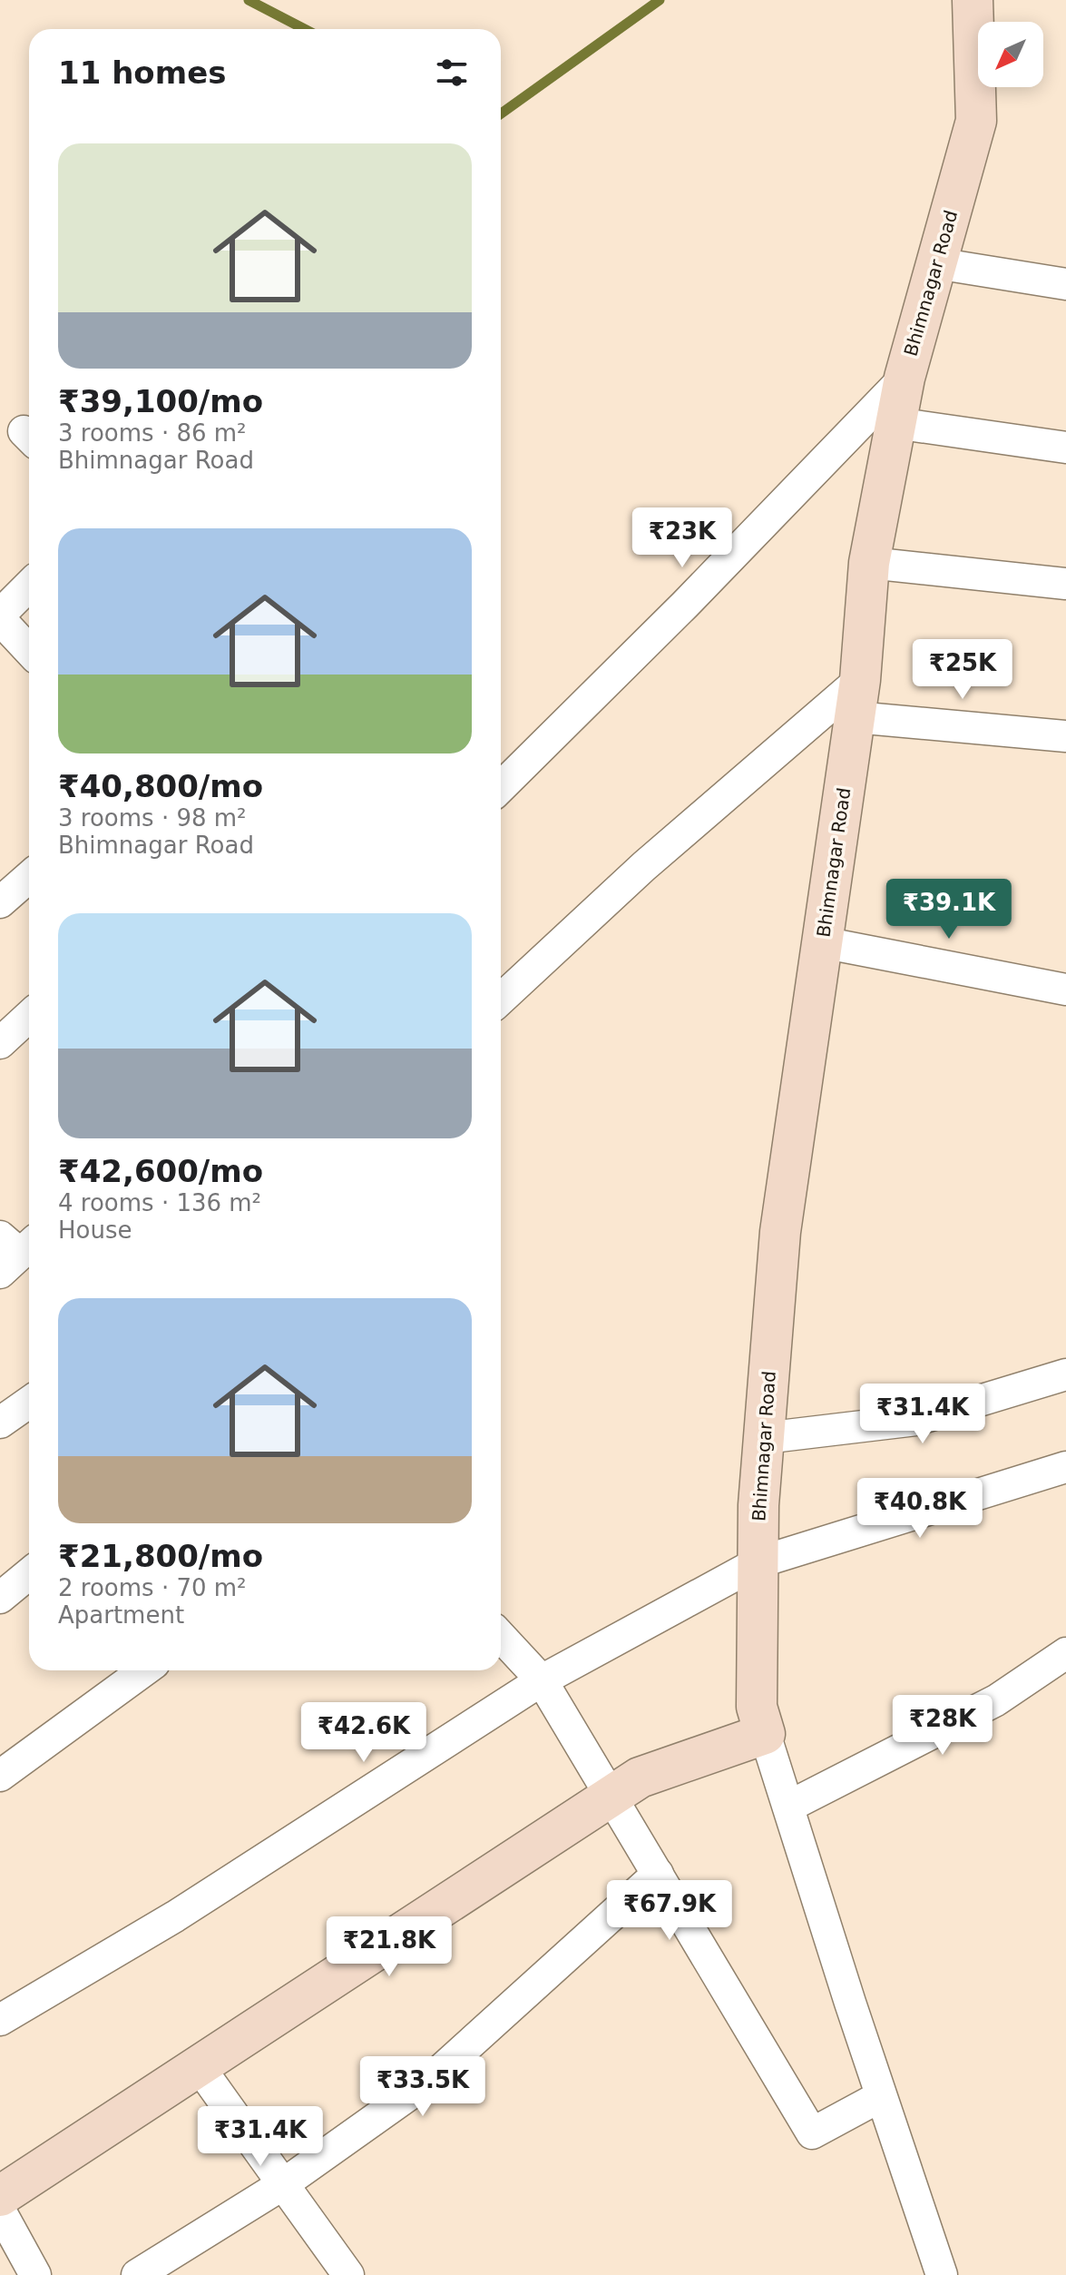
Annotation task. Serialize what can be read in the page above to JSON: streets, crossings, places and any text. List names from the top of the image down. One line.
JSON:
{"streets":{"street":["Bhimnagar Road"]},"north":"bottom left","page":{"heading":"11 homes","list":[{"name":"₹39,100/mo","note":"3 rooms · 86 m² · Bhimnagar Road"},{"name":"₹40,800/mo","note":"3 rooms · 98 m² · Bhimnagar Road"},{"name":"₹42,600/mo","note":"4 rooms · 136 m² · House"},{"name":"₹21,800/mo","note":"2 rooms · 70 m² · Apartment"}],"price":["₹23K","₹25K","₹39.1K","₹31.4K","₹40.8K","₹28K","₹42.6K","₹67.9K","₹21.8K","₹33.5K","₹31.4K"]}}
